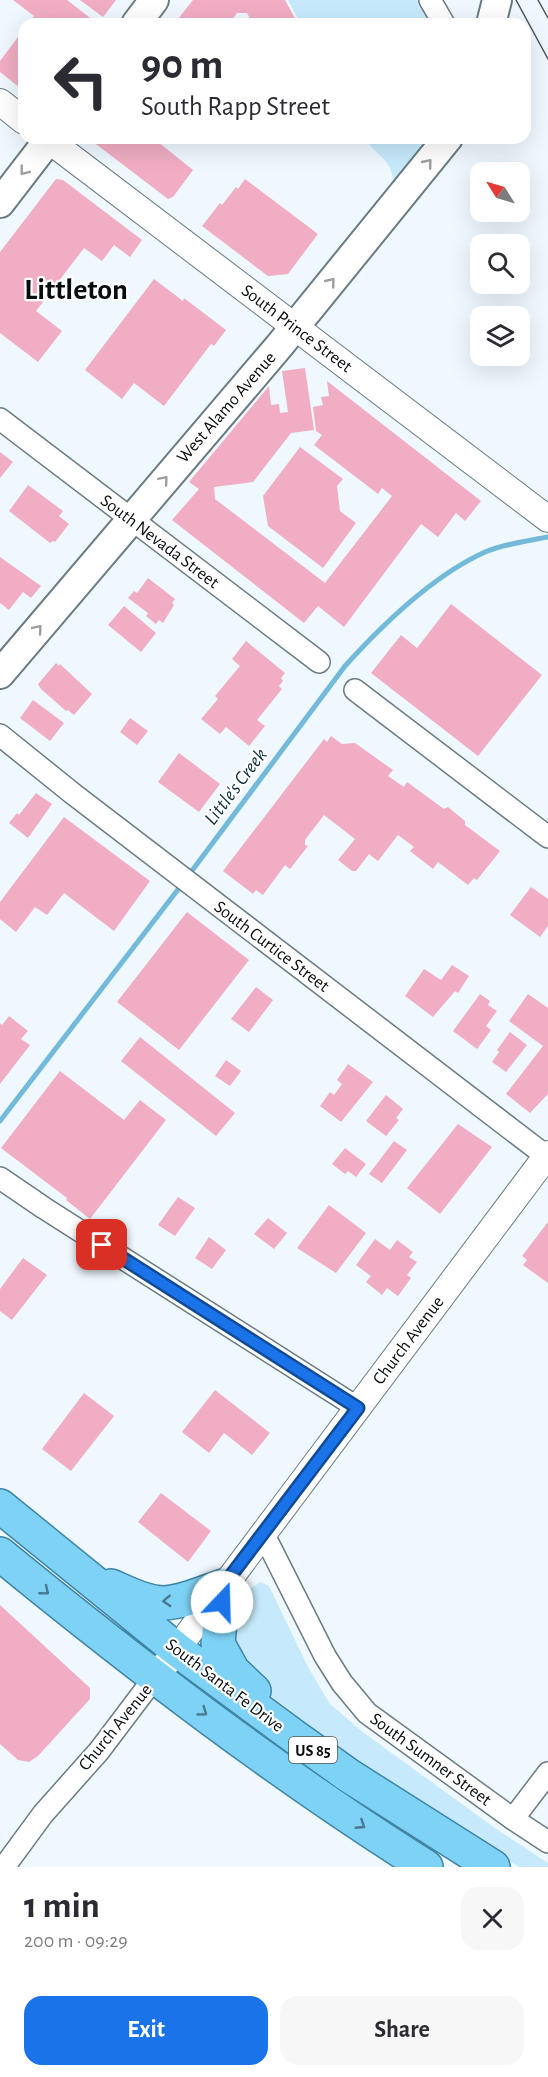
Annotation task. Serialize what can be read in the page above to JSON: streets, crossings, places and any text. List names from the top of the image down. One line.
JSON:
{"streets":{"highway":["South Santa Fe Drive","US 85"],"main road":["West Alamo Avenue"],"street":["South Prince Street","South Nevada Street","South Curtice Street","Church Avenue","South Sumner Street"]},"crossings":[["South Prince Street","West Alamo Avenue"],["West Alamo Avenue","South Nevada Street"],["South Curtice Street","Church Avenue"],["Church Avenue","South Santa Fe Drive"],["Church Avenue","South Sumner Street"]],"one_way":["West Alamo Avenue"],"districts":["Littleton"],"water":["Little's Creek"],"north":"top left","page":{"turn":["90 m","South Rapp Street"],"heading":["1 min","200 m · 09:29"],"buttons":["Exit","Share"]}}
